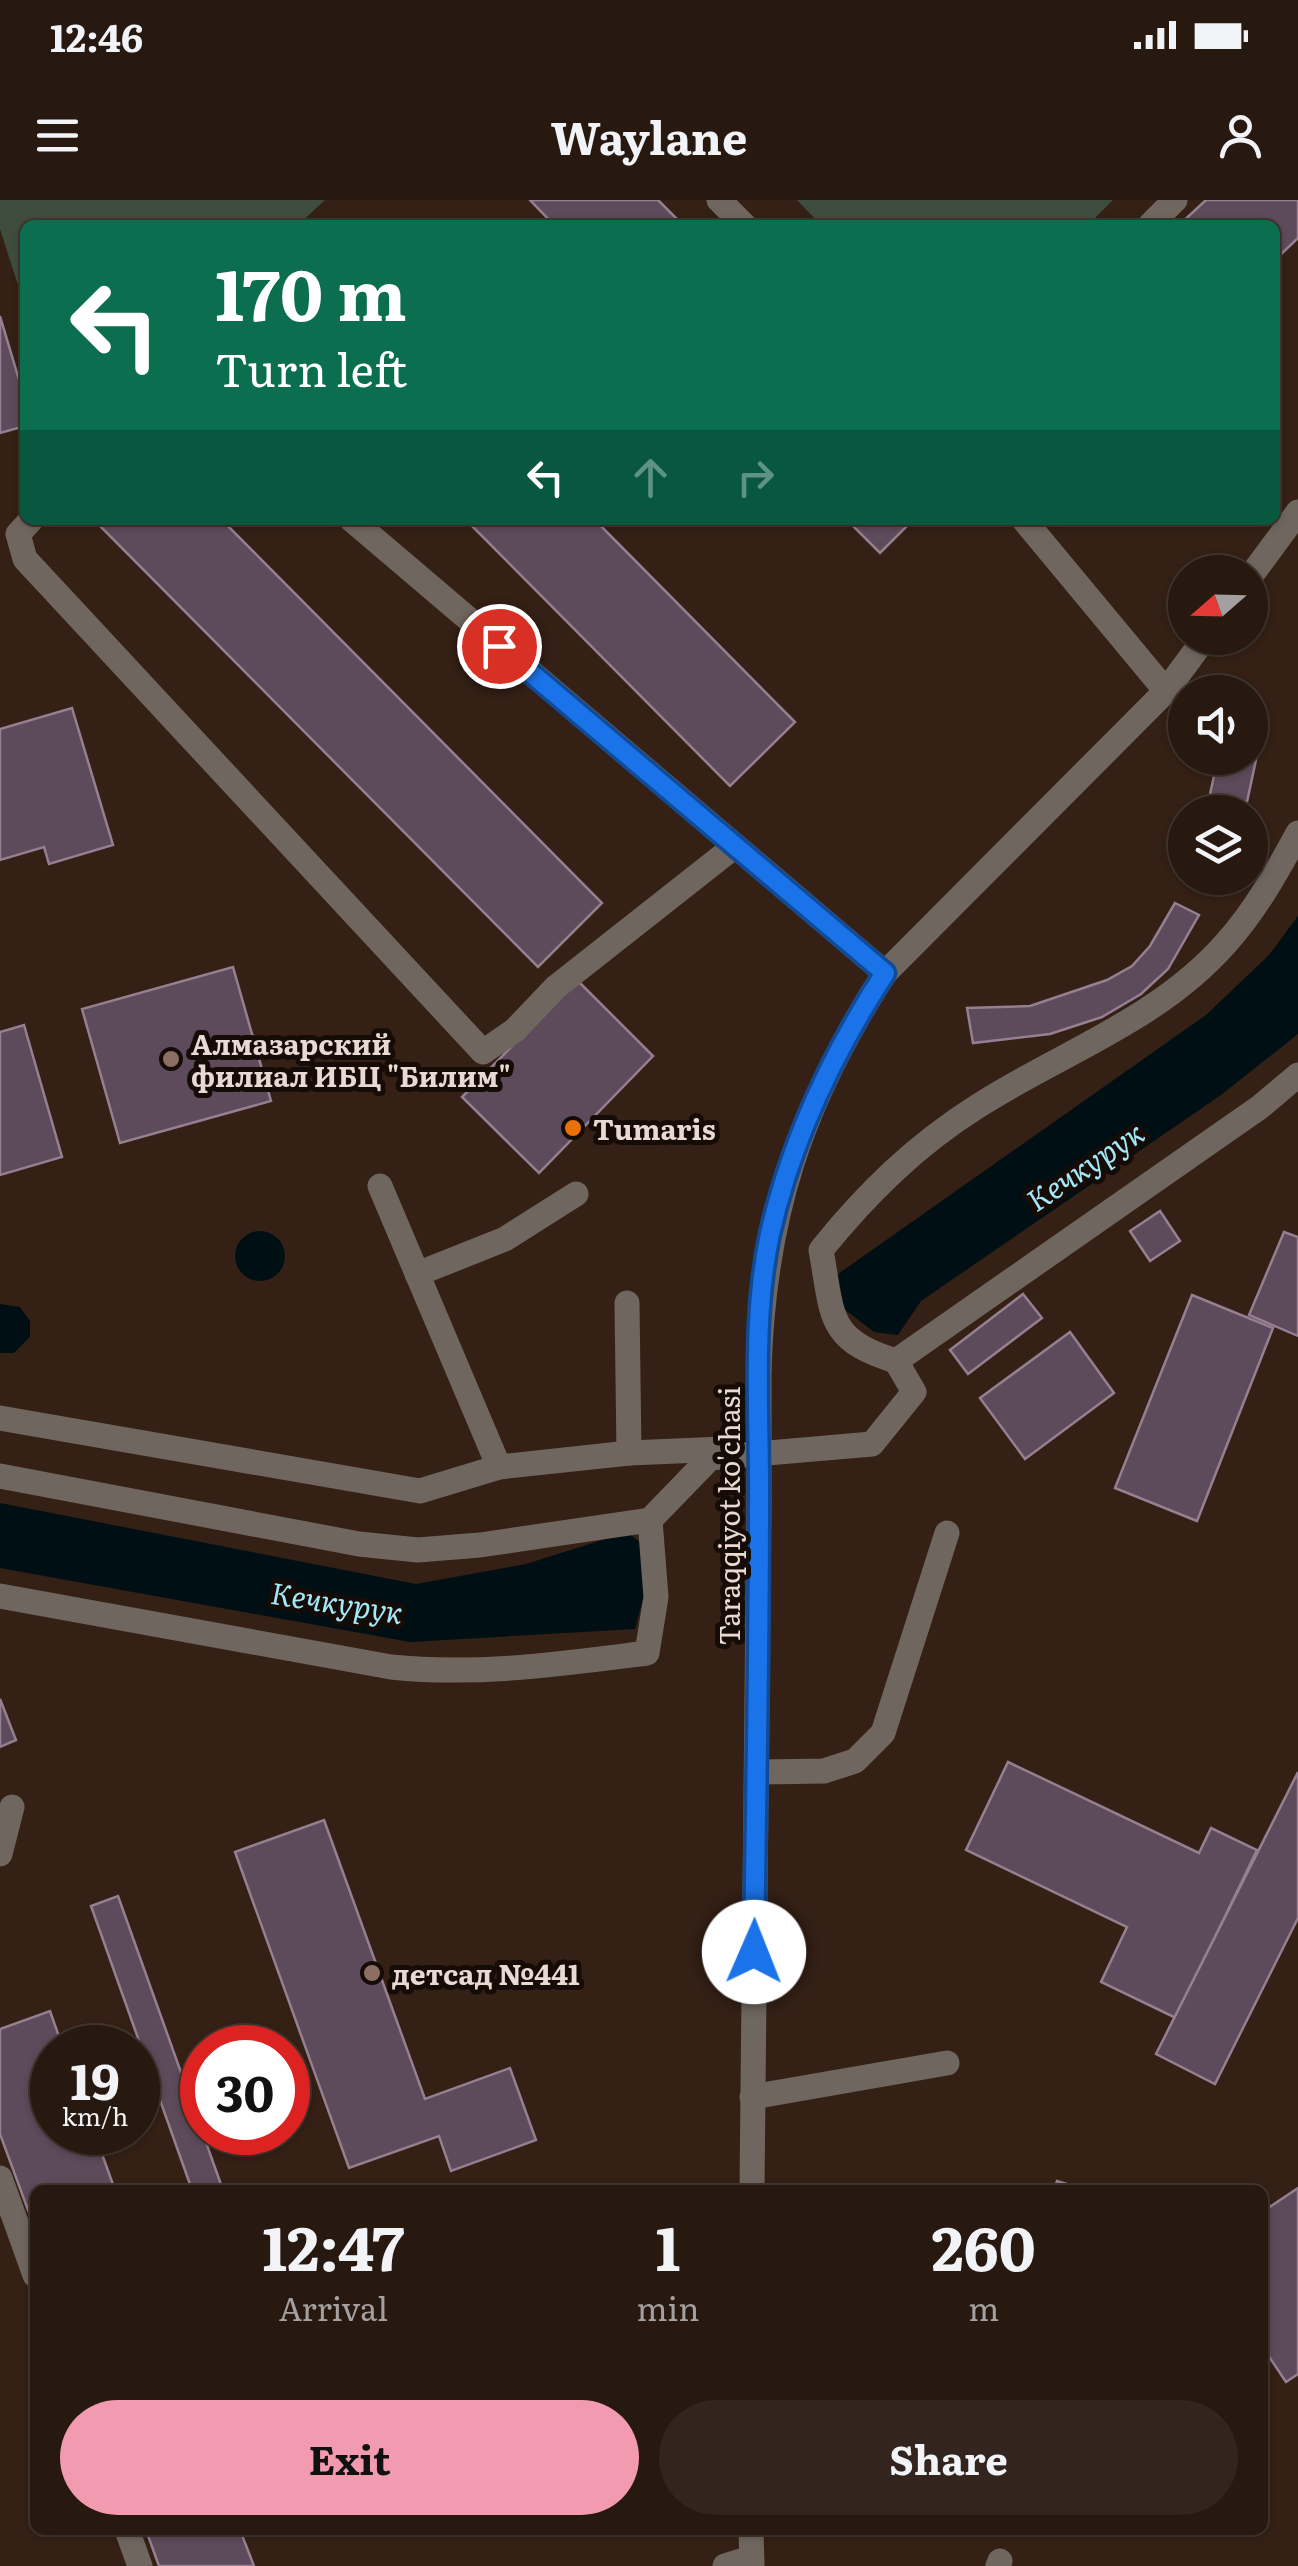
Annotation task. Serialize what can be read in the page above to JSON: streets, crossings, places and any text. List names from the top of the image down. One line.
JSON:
{"streets":{"street":["Taraqqiyot ko'chasi"]},"water":["Кечкурук"],"places":["Алмазарский филиал ИБЦ \"Билим\"","Tumaris","детсад №441"],"north":"left","page":{"status":"12:46","header":"Waylane","turn":["170 m","Turn left"],"speed":"19 km/h","limit":"30","eta":["12:47","Arrival","1","min","260","m"],"buttons":["Exit","Share"]}}
